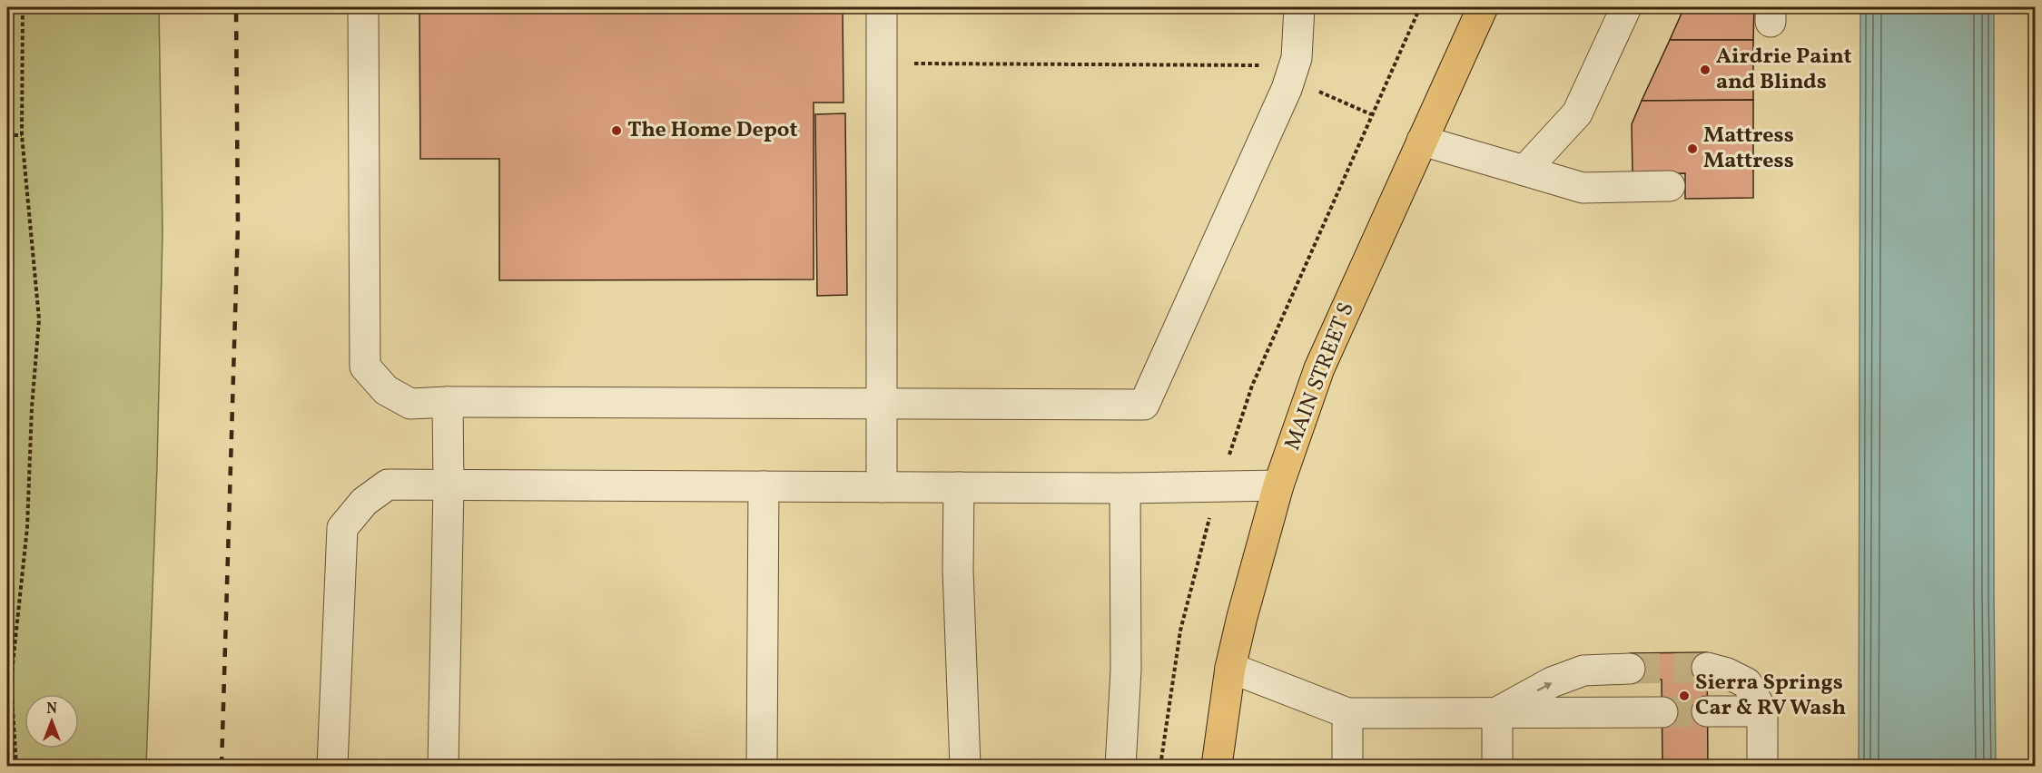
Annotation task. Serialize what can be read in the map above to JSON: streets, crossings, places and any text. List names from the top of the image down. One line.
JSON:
{"streets":{"main road":["MAIN STREET S"]},"places":["Airdrie Paint and Blinds","The Home Depot","Mattress Mattress","Sierra Springs Car & RV Wash"],"north":"top"}
